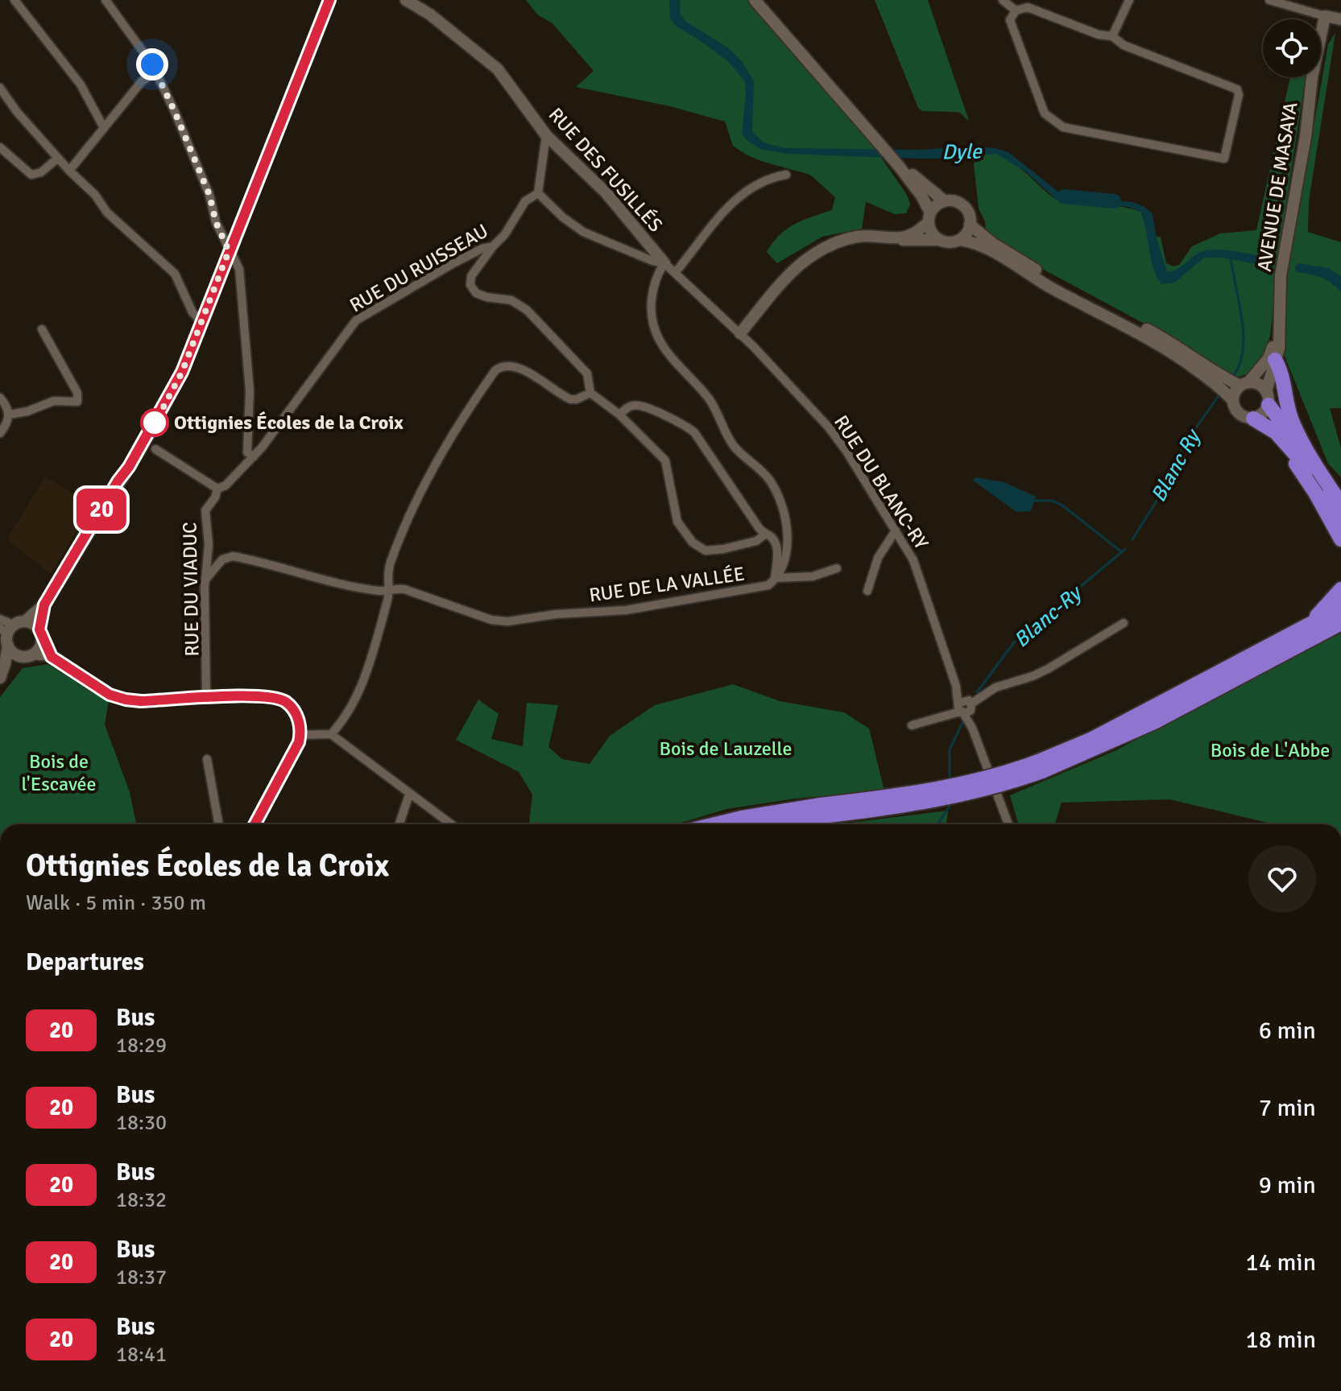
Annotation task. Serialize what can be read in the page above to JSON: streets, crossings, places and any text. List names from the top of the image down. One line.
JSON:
{"streets":{"main road":["RUE DES FUSILLÉS","AVENUE DE MASAYA"],"street":["RUE DU RUISSEAU","RUE DU BLANC-RY","RUE DE LA VALLÉE","RUE DU VIADUC"]},"crossings":[["RUE DES FUSILLÉS","RUE DU BLANC-RY"],["RUE DU RUISSEAU","RUE DU BLANC-RY"],["RUE DU RUISSEAU","RUE DU VIADUC"],["RUE DE LA VALLÉE","RUE DU VIADUC"]],"water":["Dyle","Blanc Ry","Blanc-Ry"],"parks":["Bois de Lauzelle","Bois de L'Abbe","Bois de l'Escavée"],"places":["Ottignies Écoles de la Croix"],"lines":["bus line 20"],"page":{"on_map":"20","heading":[["Ottignies Écoles de la Croix","Walk · 5 min · 350 m"],"Departures"],"list":[{"mark":"20","name":"Bus","note":"18:29","value":"6 min"},{"mark":"20","name":"Bus","note":"18:30","value":"7 min"},{"mark":"20","name":"Bus","note":"18:32","value":"9 min"},{"mark":"20","name":"Bus","note":"18:37","value":"14 min"},{"mark":"20","name":"Bus","note":"18:41","value":"18 min"}]}}
